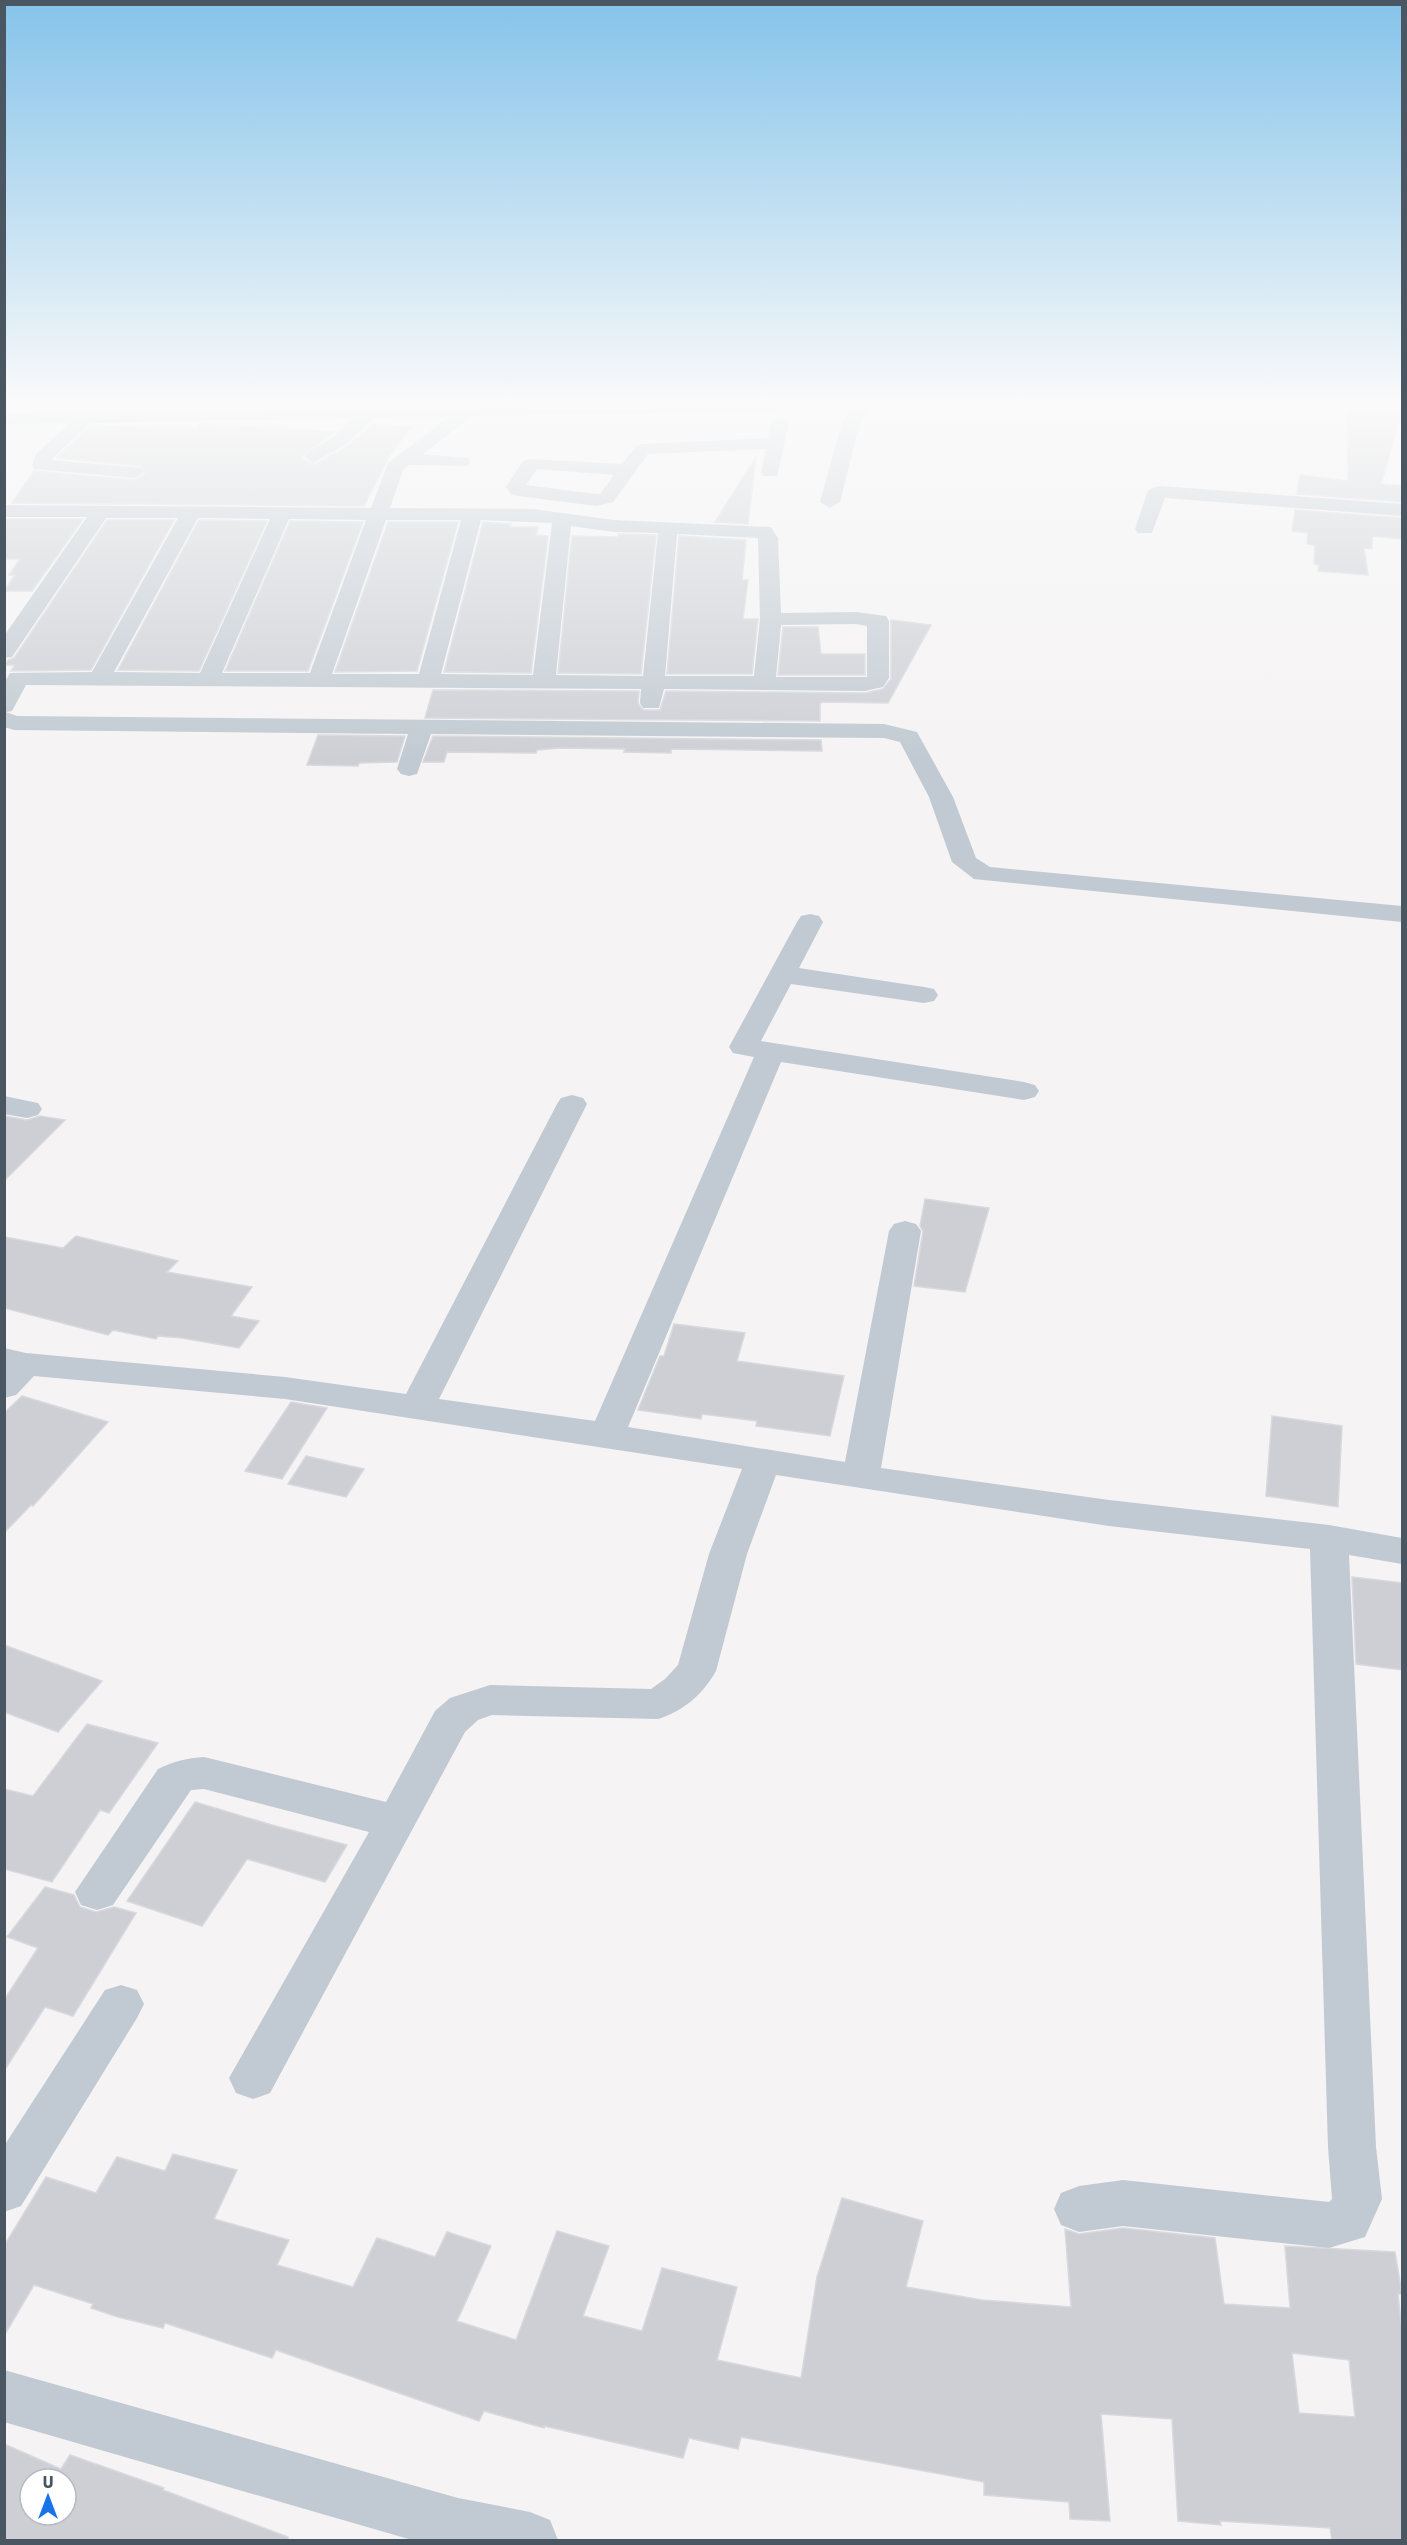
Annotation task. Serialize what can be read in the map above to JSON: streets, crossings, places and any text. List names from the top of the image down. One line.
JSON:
{"north":"top"}
